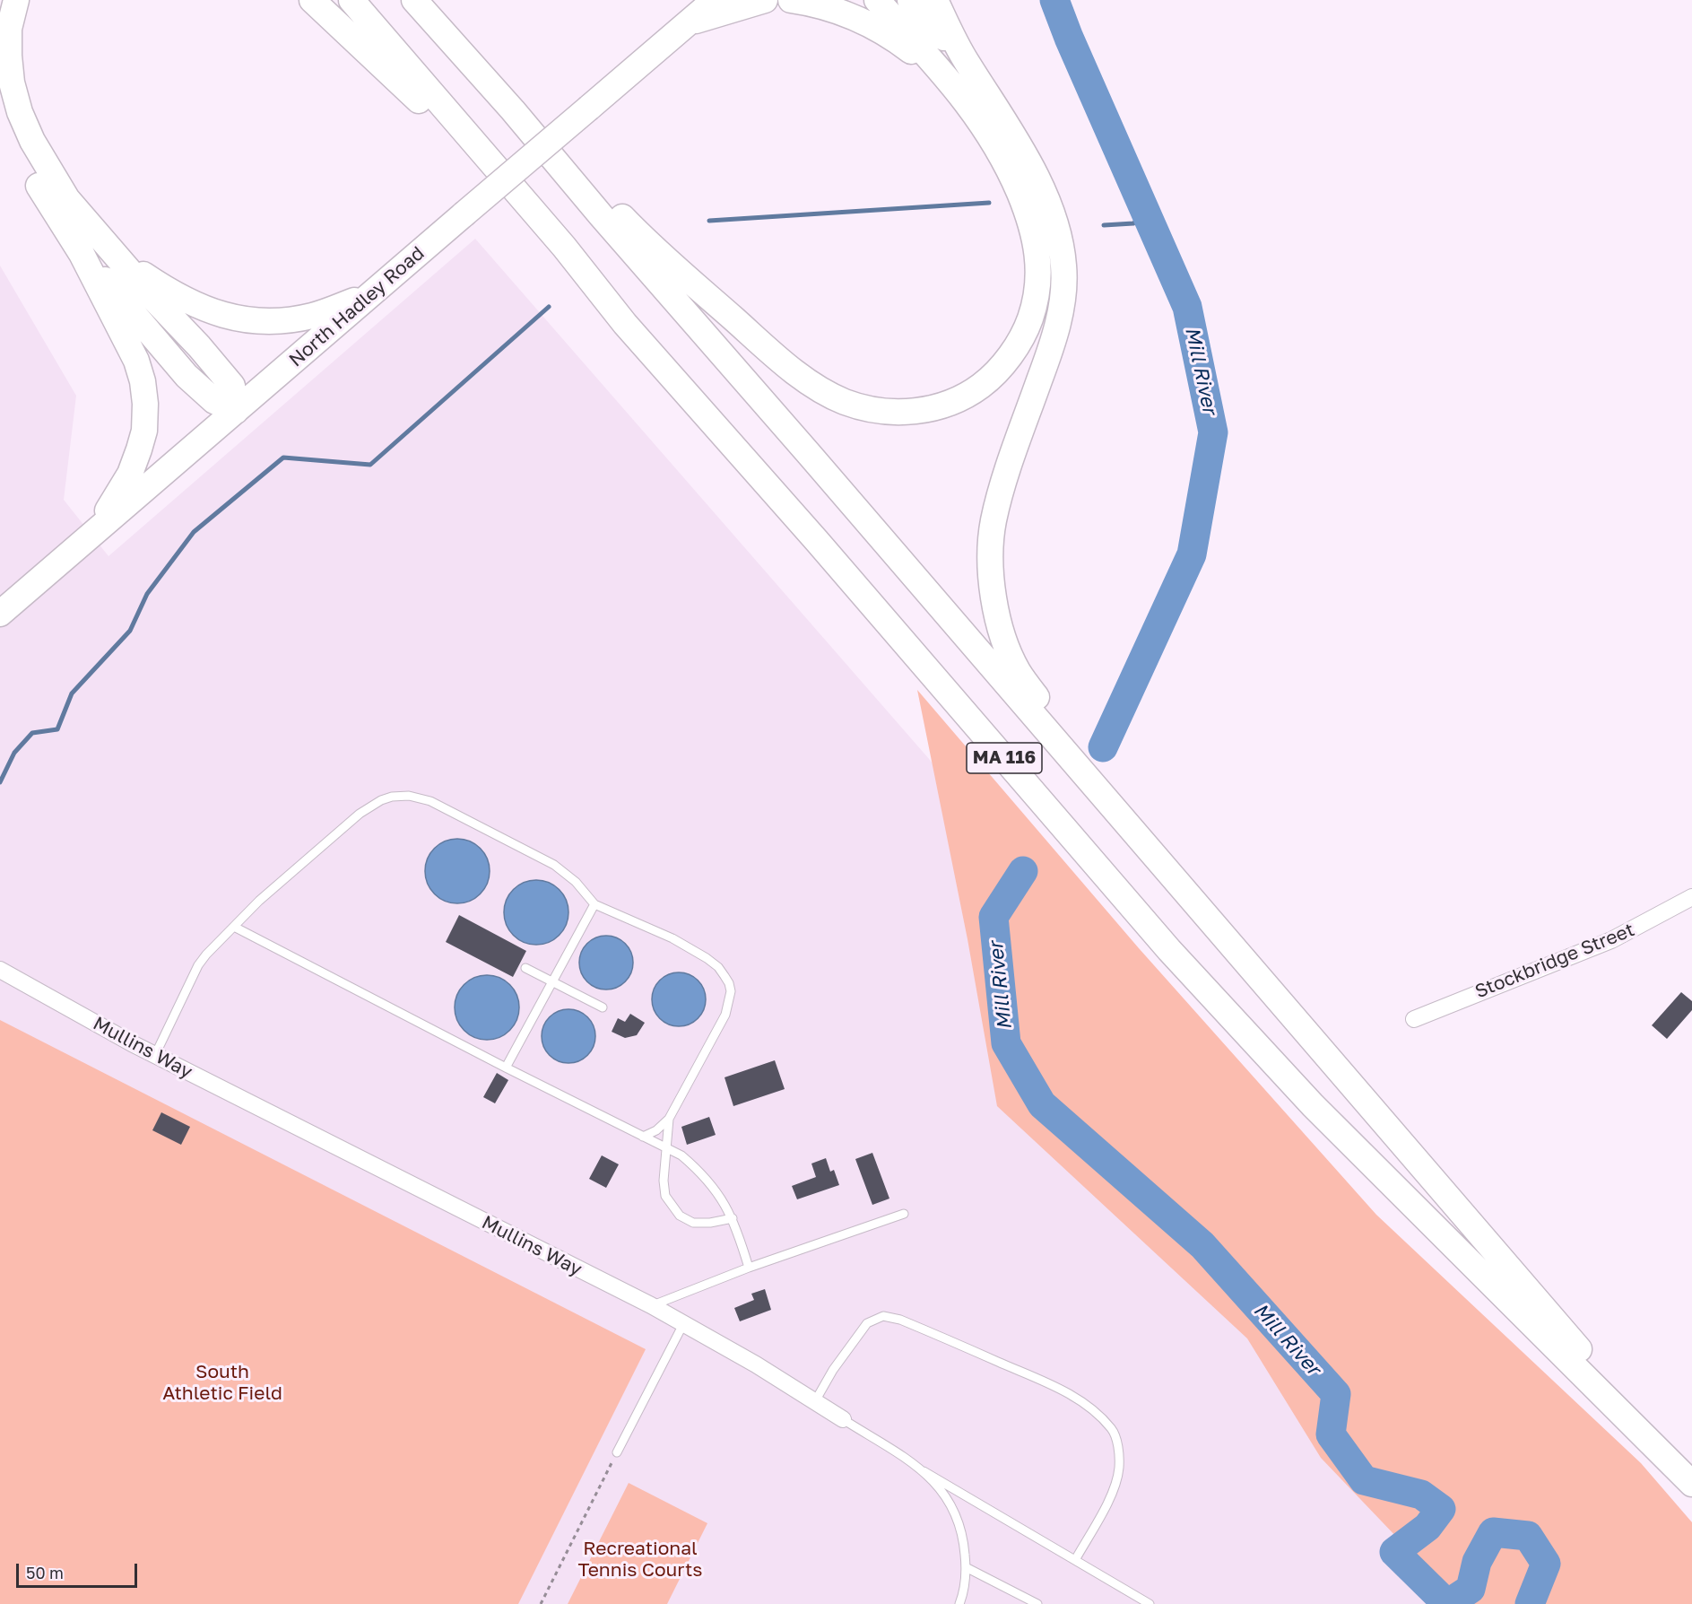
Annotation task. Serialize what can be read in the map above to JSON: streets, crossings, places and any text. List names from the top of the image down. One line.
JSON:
{"streets":{"main road":["North Hadley Road","MA 116"],"street":["Stockbridge Street","Mullins Way"]},"water":["Mill River"],"parks":["South Athletic Field","Recreational Tennis Courts"],"scale_bar":"50 m"}
